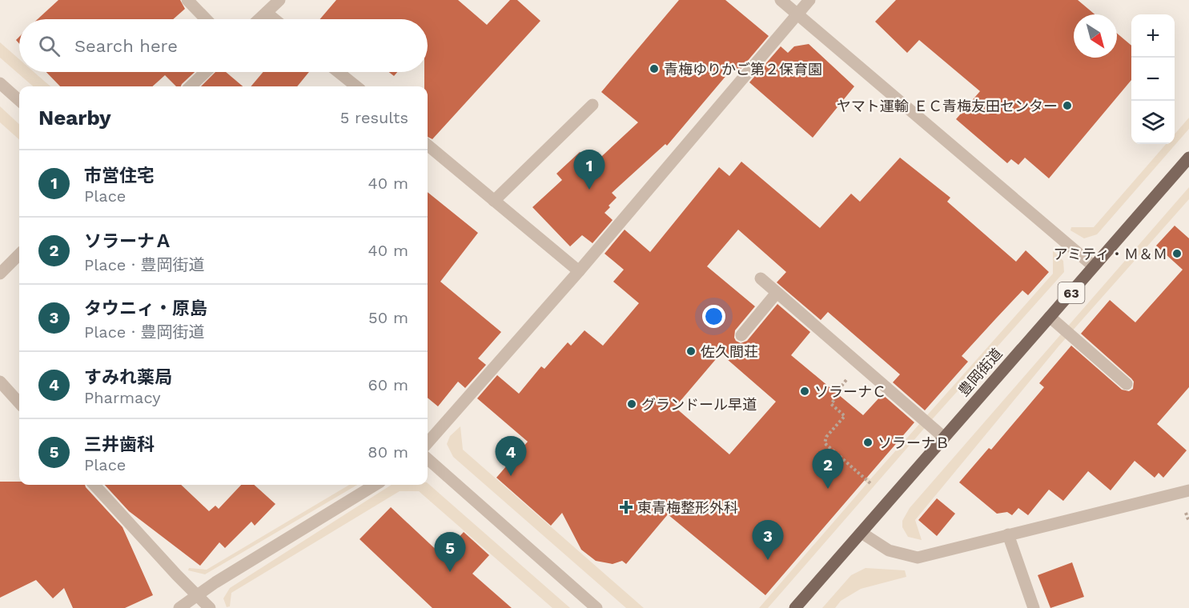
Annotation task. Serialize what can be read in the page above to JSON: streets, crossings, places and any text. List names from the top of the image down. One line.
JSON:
{"streets":{"main road":["63","豊岡街道"]},"places":{"other":["青梅ゆりかご第２保育園","ヤマト運輸 ＥＣ青梅友田センター","アミティ・Ｍ＆Ｍ","佐久間荘","ソラーナＣ","グランドール早道","ソラーナＢ"],"health":["東青梅整形外科"]},"north":"bottom right","page":{"map_buttons":["+","−"],"search":"Search here","heading":["Nearby","5 results"],"list":[{"mark":"1","name":"市営住宅","note":"Place","value":"40 m"},{"mark":"2","name":"ソラーナＡ","note":"Place · 豊岡街道","value":"40 m"},{"mark":"3","name":"タウニィ・原島","note":"Place · 豊岡街道","value":"50 m"},{"mark":"4","name":"すみれ薬局","note":"Pharmacy","value":"60 m"},{"mark":"5","name":"三井歯科","note":"Place","value":"80 m"}],"pins":["1","4","2","3","5"]}}
